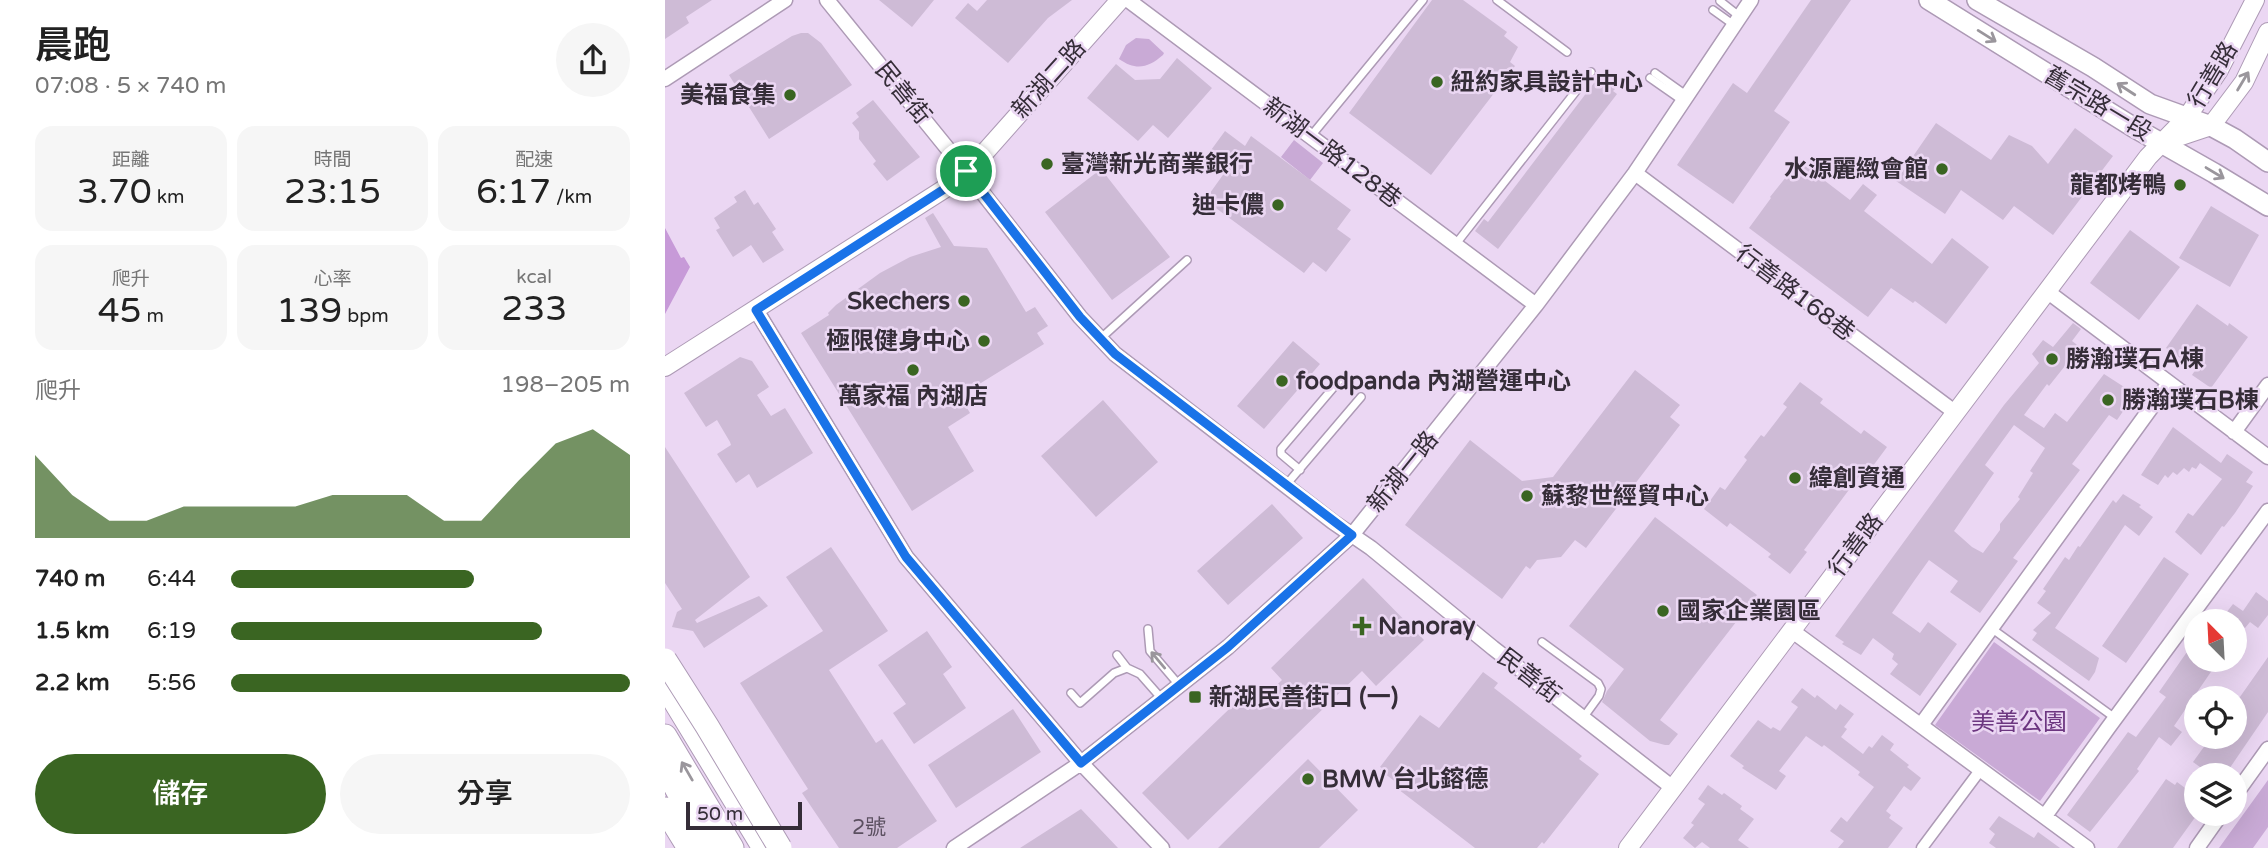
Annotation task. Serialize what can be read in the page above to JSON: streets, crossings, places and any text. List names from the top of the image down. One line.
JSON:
{"streets":{"main road":["舊宗路一段"],"street":["行善路","新湖二路","民善街","新湖一路128巷","行善路168巷","新湖一路"]},"crossings":[["行善路","民善街"],["行善路","舊宗路一段"],["行善路","行善路168巷"],["新湖二路","民善街"],["民善街","新湖一路"],["新湖一路128巷","新湖一路"],["行善路168巷","新湖一路"]],"parks":["美善公園"],"places":{"other":["紐約家具設計中心","美福食集","臺灣新光商業銀行","水源麗緻會館","龍都烤鴨","迪卡儂","Skechers","極限健身中心","勝瀚璞石A棟","萬家福 內湖店","foodpanda 內湖營運中心","勝瀚璞石B棟","緯創資通","蘇黎世經貿中心","國家企業園區","BMW 台北鎔德"],"health":["Nanoray"],"transit":["新湖民善街口 (一)"]},"house_numbers":["2號"],"scale_bar":"50 m","north":"top left","page":{"heading":["晨跑","07:08 · 5 × 740 m"],"stats":[["距離","3.70 km"],["時間","23:15"],["配速","6:17 /km"],["爬升","45 m"],["心率","139 bpm"],["kcal","233"]],"chart":["爬升","198–205 m"],"list":[{"name":"740 m","note":"6:44"},{"name":"1.5 km","note":"6:19"},{"name":"2.2 km","note":"5:56"}],"buttons":["儲存","分享"],"scale":"50 m"}}
